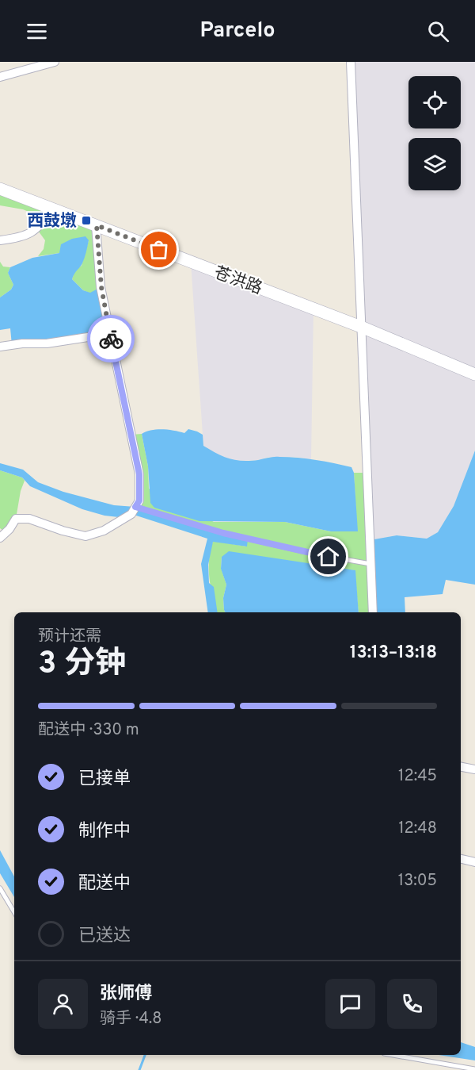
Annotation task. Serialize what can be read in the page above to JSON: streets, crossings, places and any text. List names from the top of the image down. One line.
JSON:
{"streets":{"main road":["苍洪路"]},"places":{"transit":["西鼓墩"]},"page":{"header":"Parcelo","heading":["3 分钟","预计还需","13:13–13:18"],"panel":["张师傅","骑手 · 4.8"],"bar":"配送中 · 330 m","list":[["已接单","12:45"],["制作中","12:48"],["配送中","13:05"],"已送达"]}}
